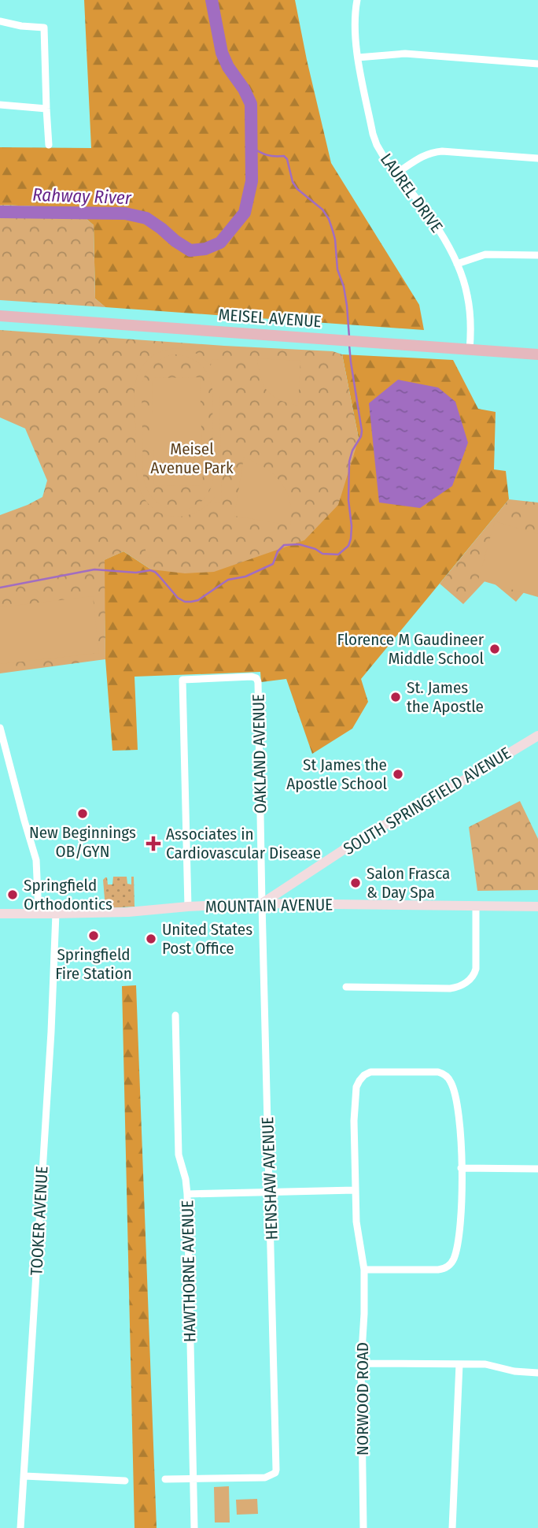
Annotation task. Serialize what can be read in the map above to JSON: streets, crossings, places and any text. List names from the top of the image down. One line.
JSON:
{"streets":{"main road":["MEISEL AVENUE"],"street":["LAUREL DRIVE","OAKLAND AVENUE","SOUTH SPRINGFIELD AVENUE","MOUNTAIN AVENUE","HENSHAW AVENUE","TOOKER AVENUE","HAWTHORNE AVENUE","NORWOOD ROAD"]},"crossings":[["LAUREL DRIVE","MEISEL AVENUE"],["OAKLAND AVENUE","SOUTH SPRINGFIELD AVENUE"],["OAKLAND AVENUE","MOUNTAIN AVENUE"],["OAKLAND AVENUE","HENSHAW AVENUE"],["SOUTH SPRINGFIELD AVENUE","MOUNTAIN AVENUE"],["SOUTH SPRINGFIELD AVENUE","HENSHAW AVENUE"],["MOUNTAIN AVENUE","HENSHAW AVENUE"],["MOUNTAIN AVENUE","TOOKER AVENUE"],["HENSHAW AVENUE","HAWTHORNE AVENUE"]],"water":["Rahway River"],"parks":["Meisel Avenue Park"],"places":{"other":["Florence M Gaudineer Middle School","St. James the Apostle","St James the Apostle School","New Beginnings OB/GYN","Salon Frasca & Day Spa","Springfield Orthodontics","Springfield Fire Station","United States Post Office"],"health":["Associates in Cardiovascular Disease"]}}
